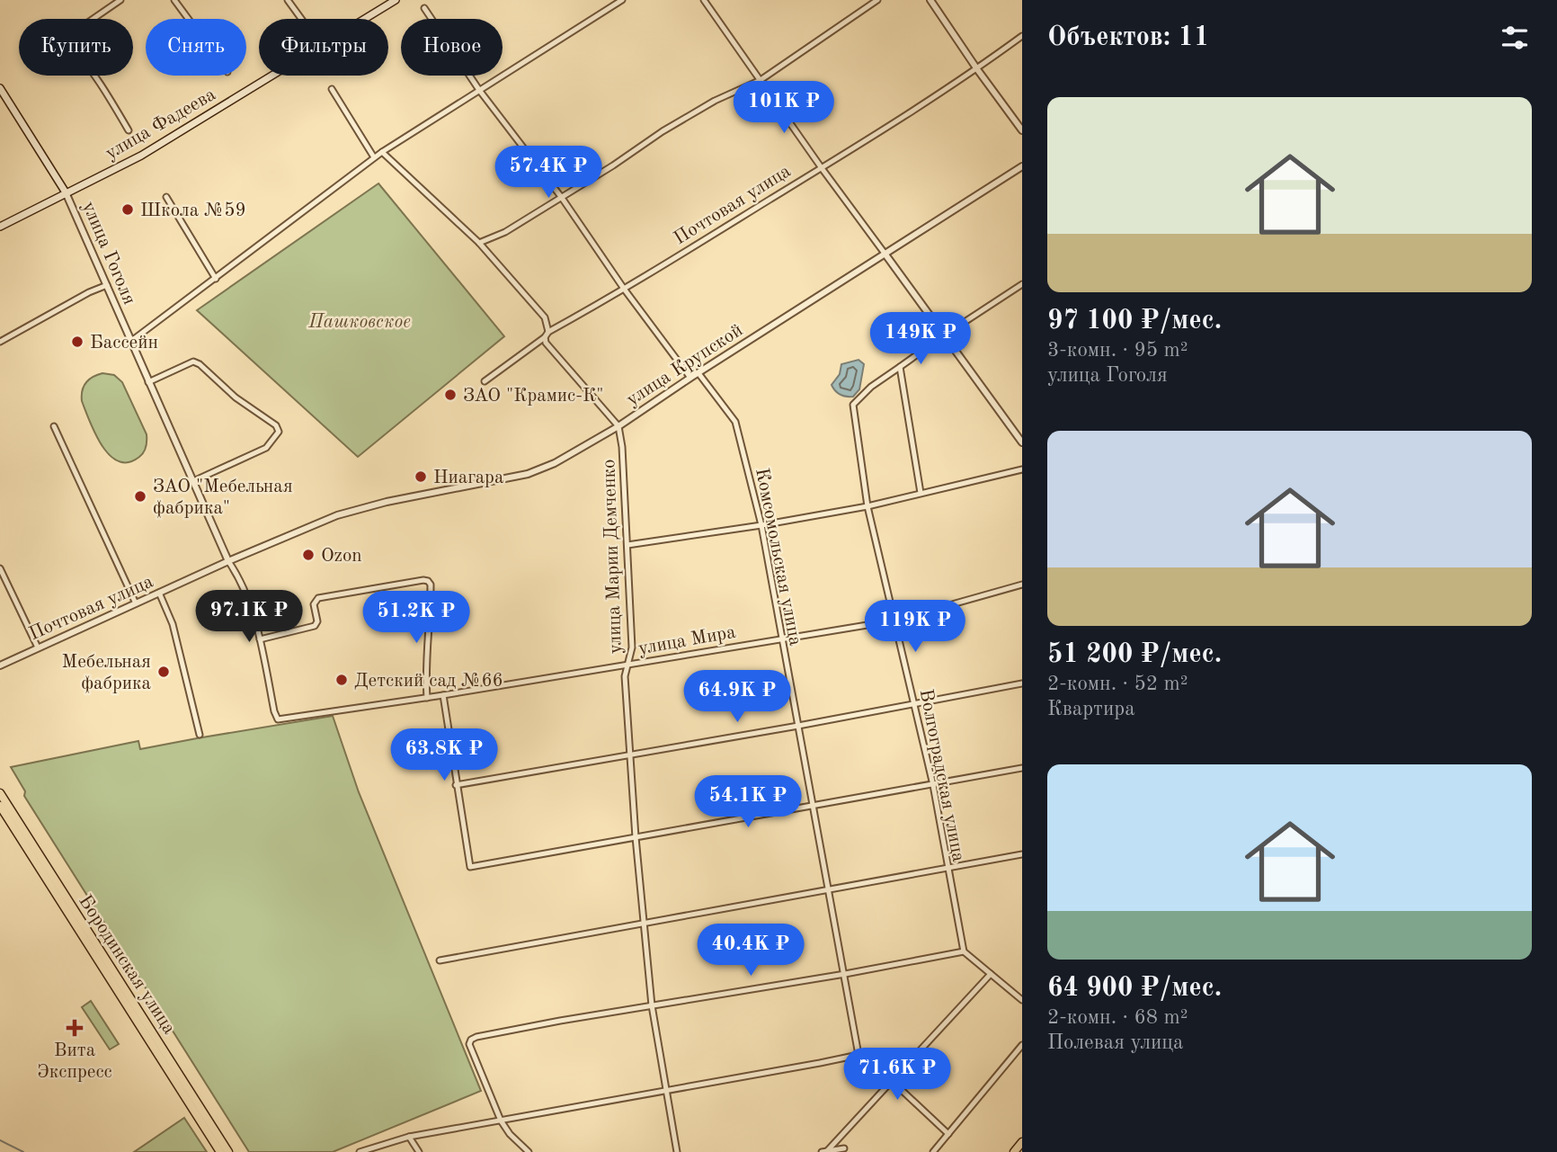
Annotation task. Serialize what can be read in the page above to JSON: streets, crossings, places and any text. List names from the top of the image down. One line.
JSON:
{"streets":{"main road":["улица Фадеева","улица Гоголя","Бородинская улица"],"street":["Почтовая улица","улица Крупской","улица Марии Демченко","Комсомольская улица","улица Мира","Волгоградская улица"]},"crossings":[["улица Фадеева","улица Гоголя"],["Почтовая улица","улица Гоголя"],["Почтовая улица","улица Крупской"],["улица Гоголя","улица Крупской"],["улица Гоголя","улица Мира"],["улица Крупской","улица Марии Демченко"],["улица Крупской","Комсомольская улица"],["улица Марии Демченко","улица Мира"],["Комсомольская улица","улица Мира"],["улица Мира","Волгоградская улица"]],"parks":["Пашковское"],"places":{"other":["Школа №59","Бассейн","ЗАО \"Крамис-К\"","Ниагара","ЗАО \"Мебельная фабрика\"","Ozon","Мебельная фабрика","Детский сад №66"],"health":["Вита Экспресс"]},"page":{"heading":"Объектов: 11","chip":["Купить","Снять","Фильтры","Новое"],"list":[{"name":"97 100 ₽/мес.","note":"3-комн. · 95 m² · улица Гоголя"},{"name":"51 200 ₽/мес.","note":"2-комн. · 52 m² · Квартира"},{"name":"64 900 ₽/мес.","note":"2-комн. · 68 m² · Полевая улица"}],"price":["101K ₽","57.4K ₽","149K ₽","97.1K ₽","51.2K ₽","119K ₽","64.9K ₽","63.8K ₽","54.1K ₽","40.4K ₽","71.6K ₽"]}}
